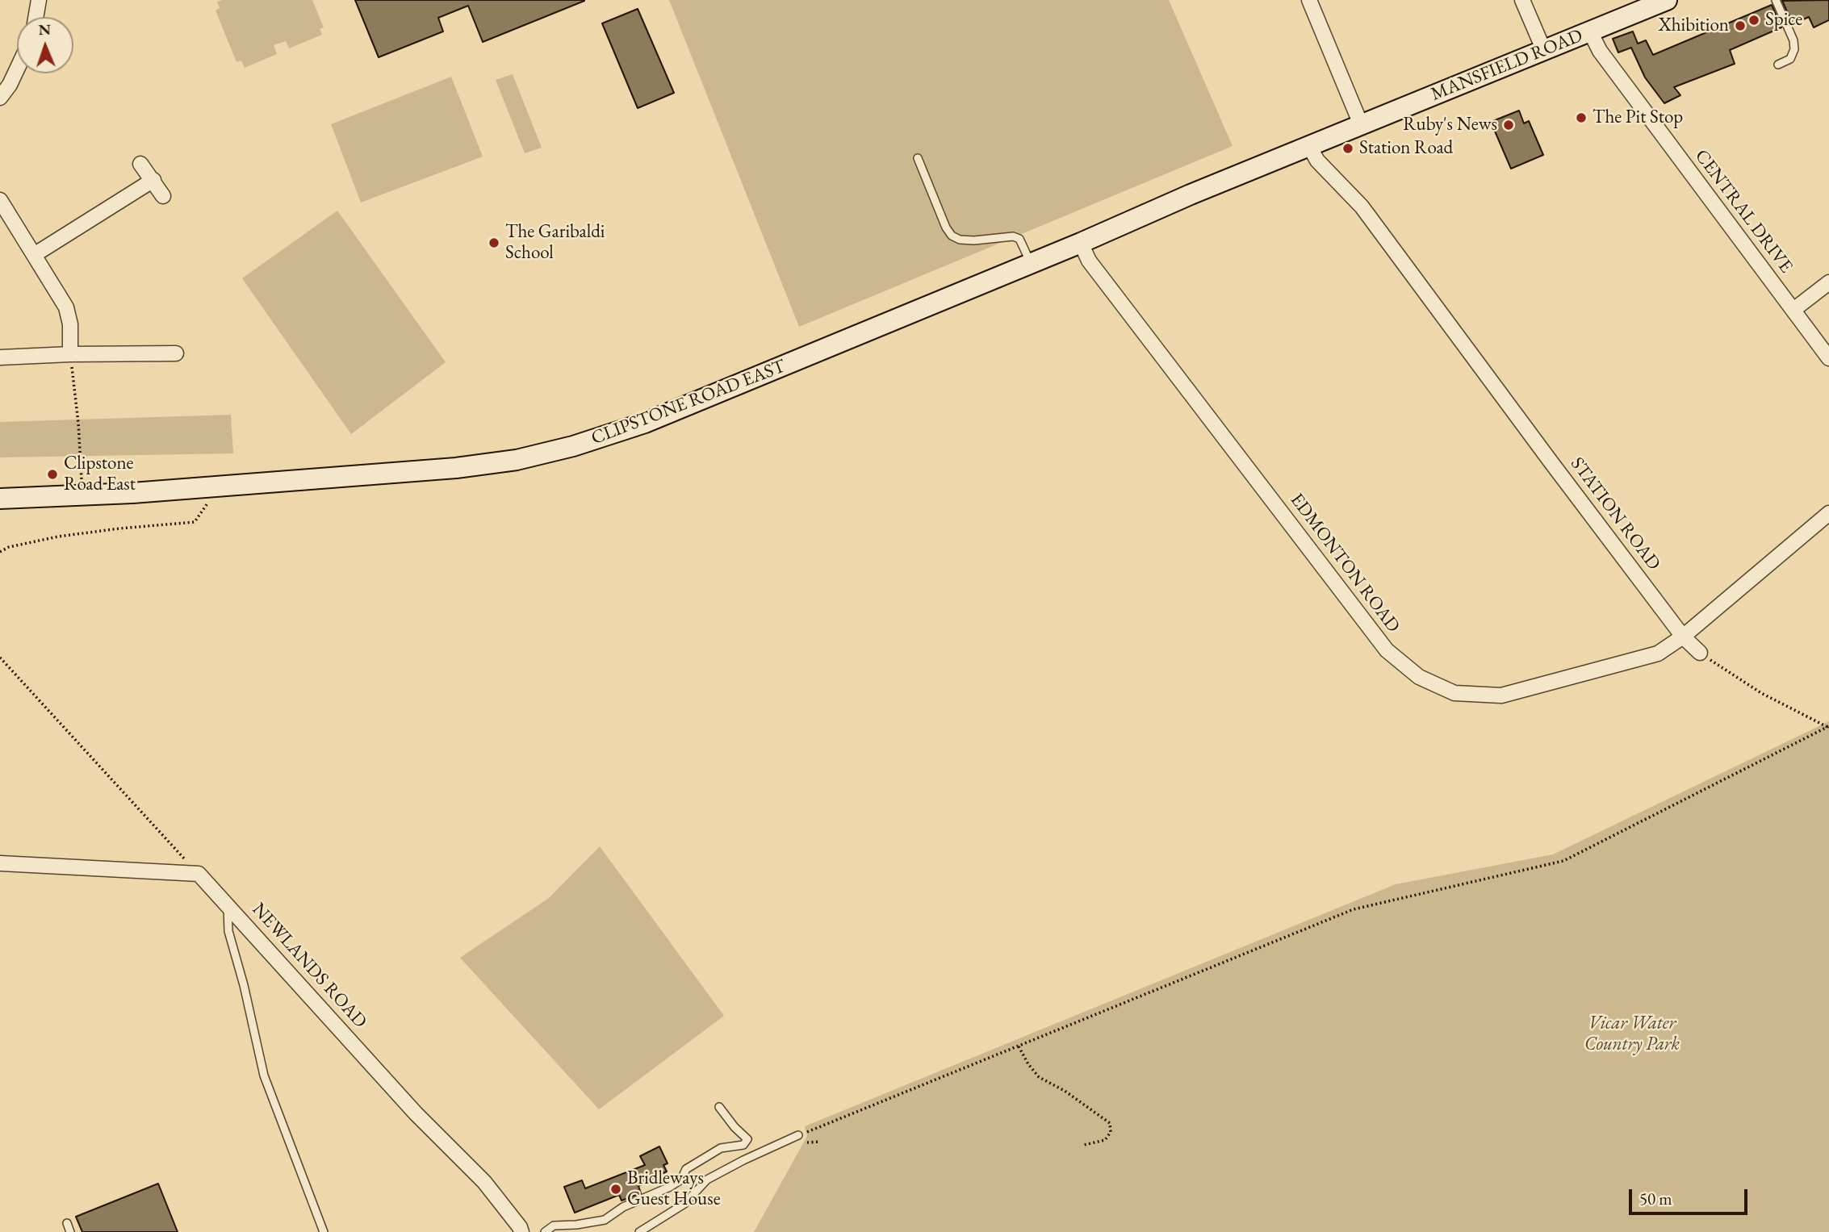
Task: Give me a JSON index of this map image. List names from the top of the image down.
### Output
{
  "streets": {
    "main road": ["MANSFIELD ROAD", "CLIPSTONE ROAD EAST"],
    "street": [
      "CENTRAL DRIVE",
      "STATION ROAD",
      "EDMONTON ROAD",
      "NEWLANDS ROAD"
    ]
  },
  "crossings": [
    ["MANSFIELD ROAD", "CENTRAL DRIVE"],
    ["MANSFIELD ROAD", "CLIPSTONE ROAD EAST"],
    ["MANSFIELD ROAD", "STATION ROAD"],
    ["CLIPSTONE ROAD EAST", "EDMONTON ROAD"],
    ["STATION ROAD", "EDMONTON ROAD"]
  ],
  "parks": ["Vicar Water Country Park"],
  "places": [
    "Spice",
    "Xhibition",
    "The Pit Stop",
    "Ruby's News",
    "Station Road",
    "The Garibaldi School",
    "Clipstone Road East",
    "Bridleways Guest House"
  ],
  "scale_bar": "50 m",
  "north": "top"
}
